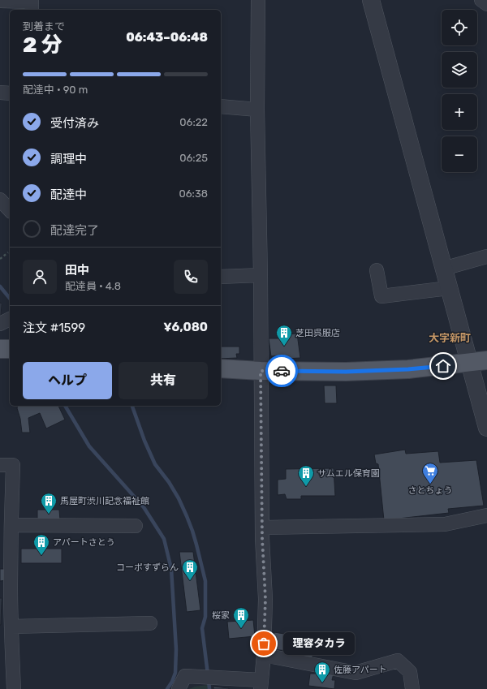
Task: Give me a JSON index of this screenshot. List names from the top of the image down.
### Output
{
  "districts": ["大字新町"],
  "places": {
    "building": [
      "芝田呉服店",
      "サムエル保育園",
      "馬屋町渋川記念福祉館",
      "アパートさとう",
      "コーポすずらん",
      "桜家",
      "佐藤アパート"
    ],
    "supermarket": ["さとちょう"],
    "other": ["理容タカラ"]
  },
  "page": {
    "map_buttons": ["+", "−"],
    "heading": ["2 分", "到着まで", "06:43–06:48"],
    "panel": [
      "田中",
      "配達員 · 4.8",
      "注文 #1599",
      "¥6,080"
    ],
    "bar": "配達中 · 90 m",
    "list": [
      ["受付済み", "06:22"],
      ["調理中", "06:25"],
      ["配達中", "06:38"],
      "配達完了"
    ],
    "buttons": ["ヘルプ", "共有"],
    "bubble": "理容タカラ"
  }
}
